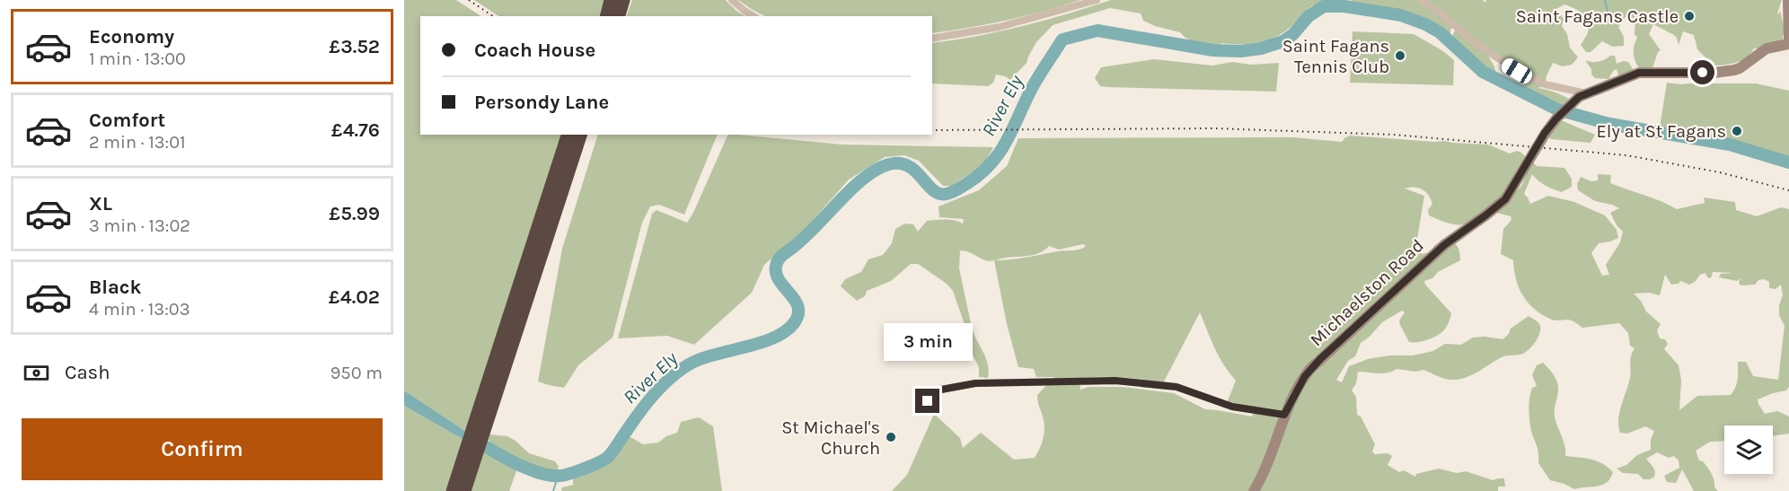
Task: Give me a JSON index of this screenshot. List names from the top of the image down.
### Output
{
  "streets": {
    "street": ["Michaelston Road"]
  },
  "water": ["River Ely"],
  "places": [
    "Saint Fagans Castle",
    "Saint Fagans Tennis Club",
    "Ely at St Fagans",
    "St Michael's Church"
  ],
  "page": {
    "list": [
      {
        "name": "Economy",
        "note": "1 min · 13:00",
        "value": "£3.52"
      },
      {
        "name": "Comfort",
        "note": "2 min · 13:01",
        "value": "£4.76"
      },
      {
        "name": "XL",
        "note": "3 min · 13:02",
        "value": "£5.99"
      },
      {
        "name": "Black",
        "note": "4 min · 13:03",
        "value": "£4.02"
      }
    ],
    "banner": ["Coach House", "Persondy Lane"],
    "bubble": "3 min",
    "pay": ["Cash", "950 m"],
    "buttons": "Confirm"
  }
}
